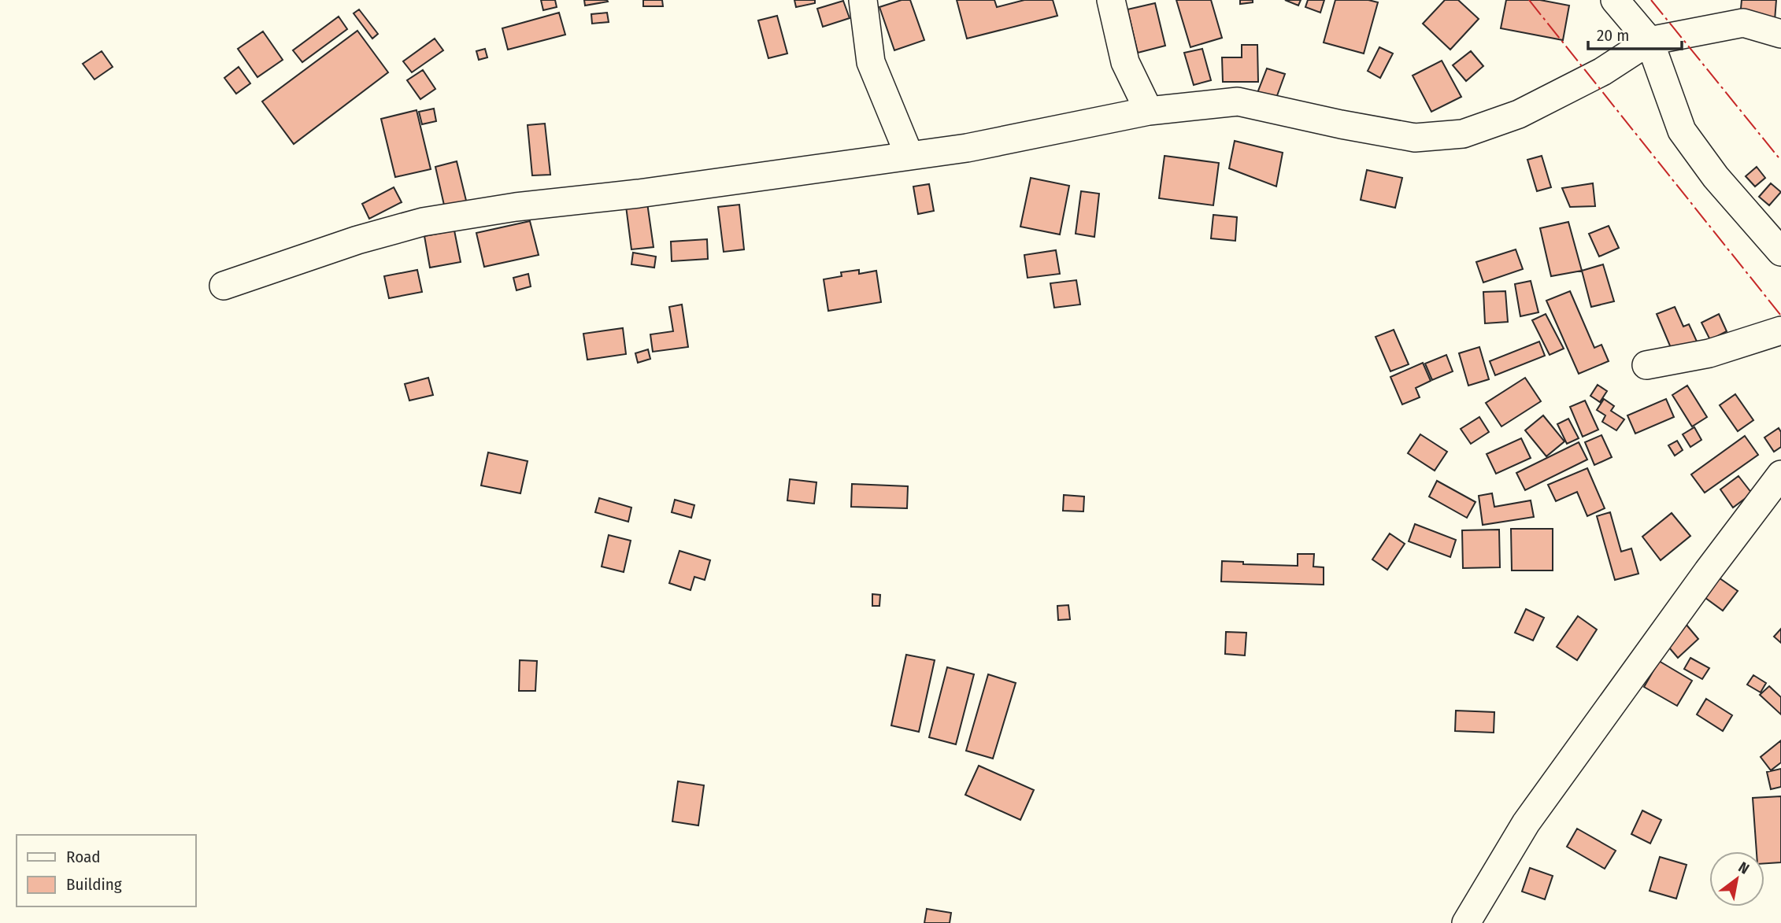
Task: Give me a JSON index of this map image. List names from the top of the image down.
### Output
{
  "legend": ["Road", "Building"],
  "scale_bar": "20 m",
  "north": "top right"
}
